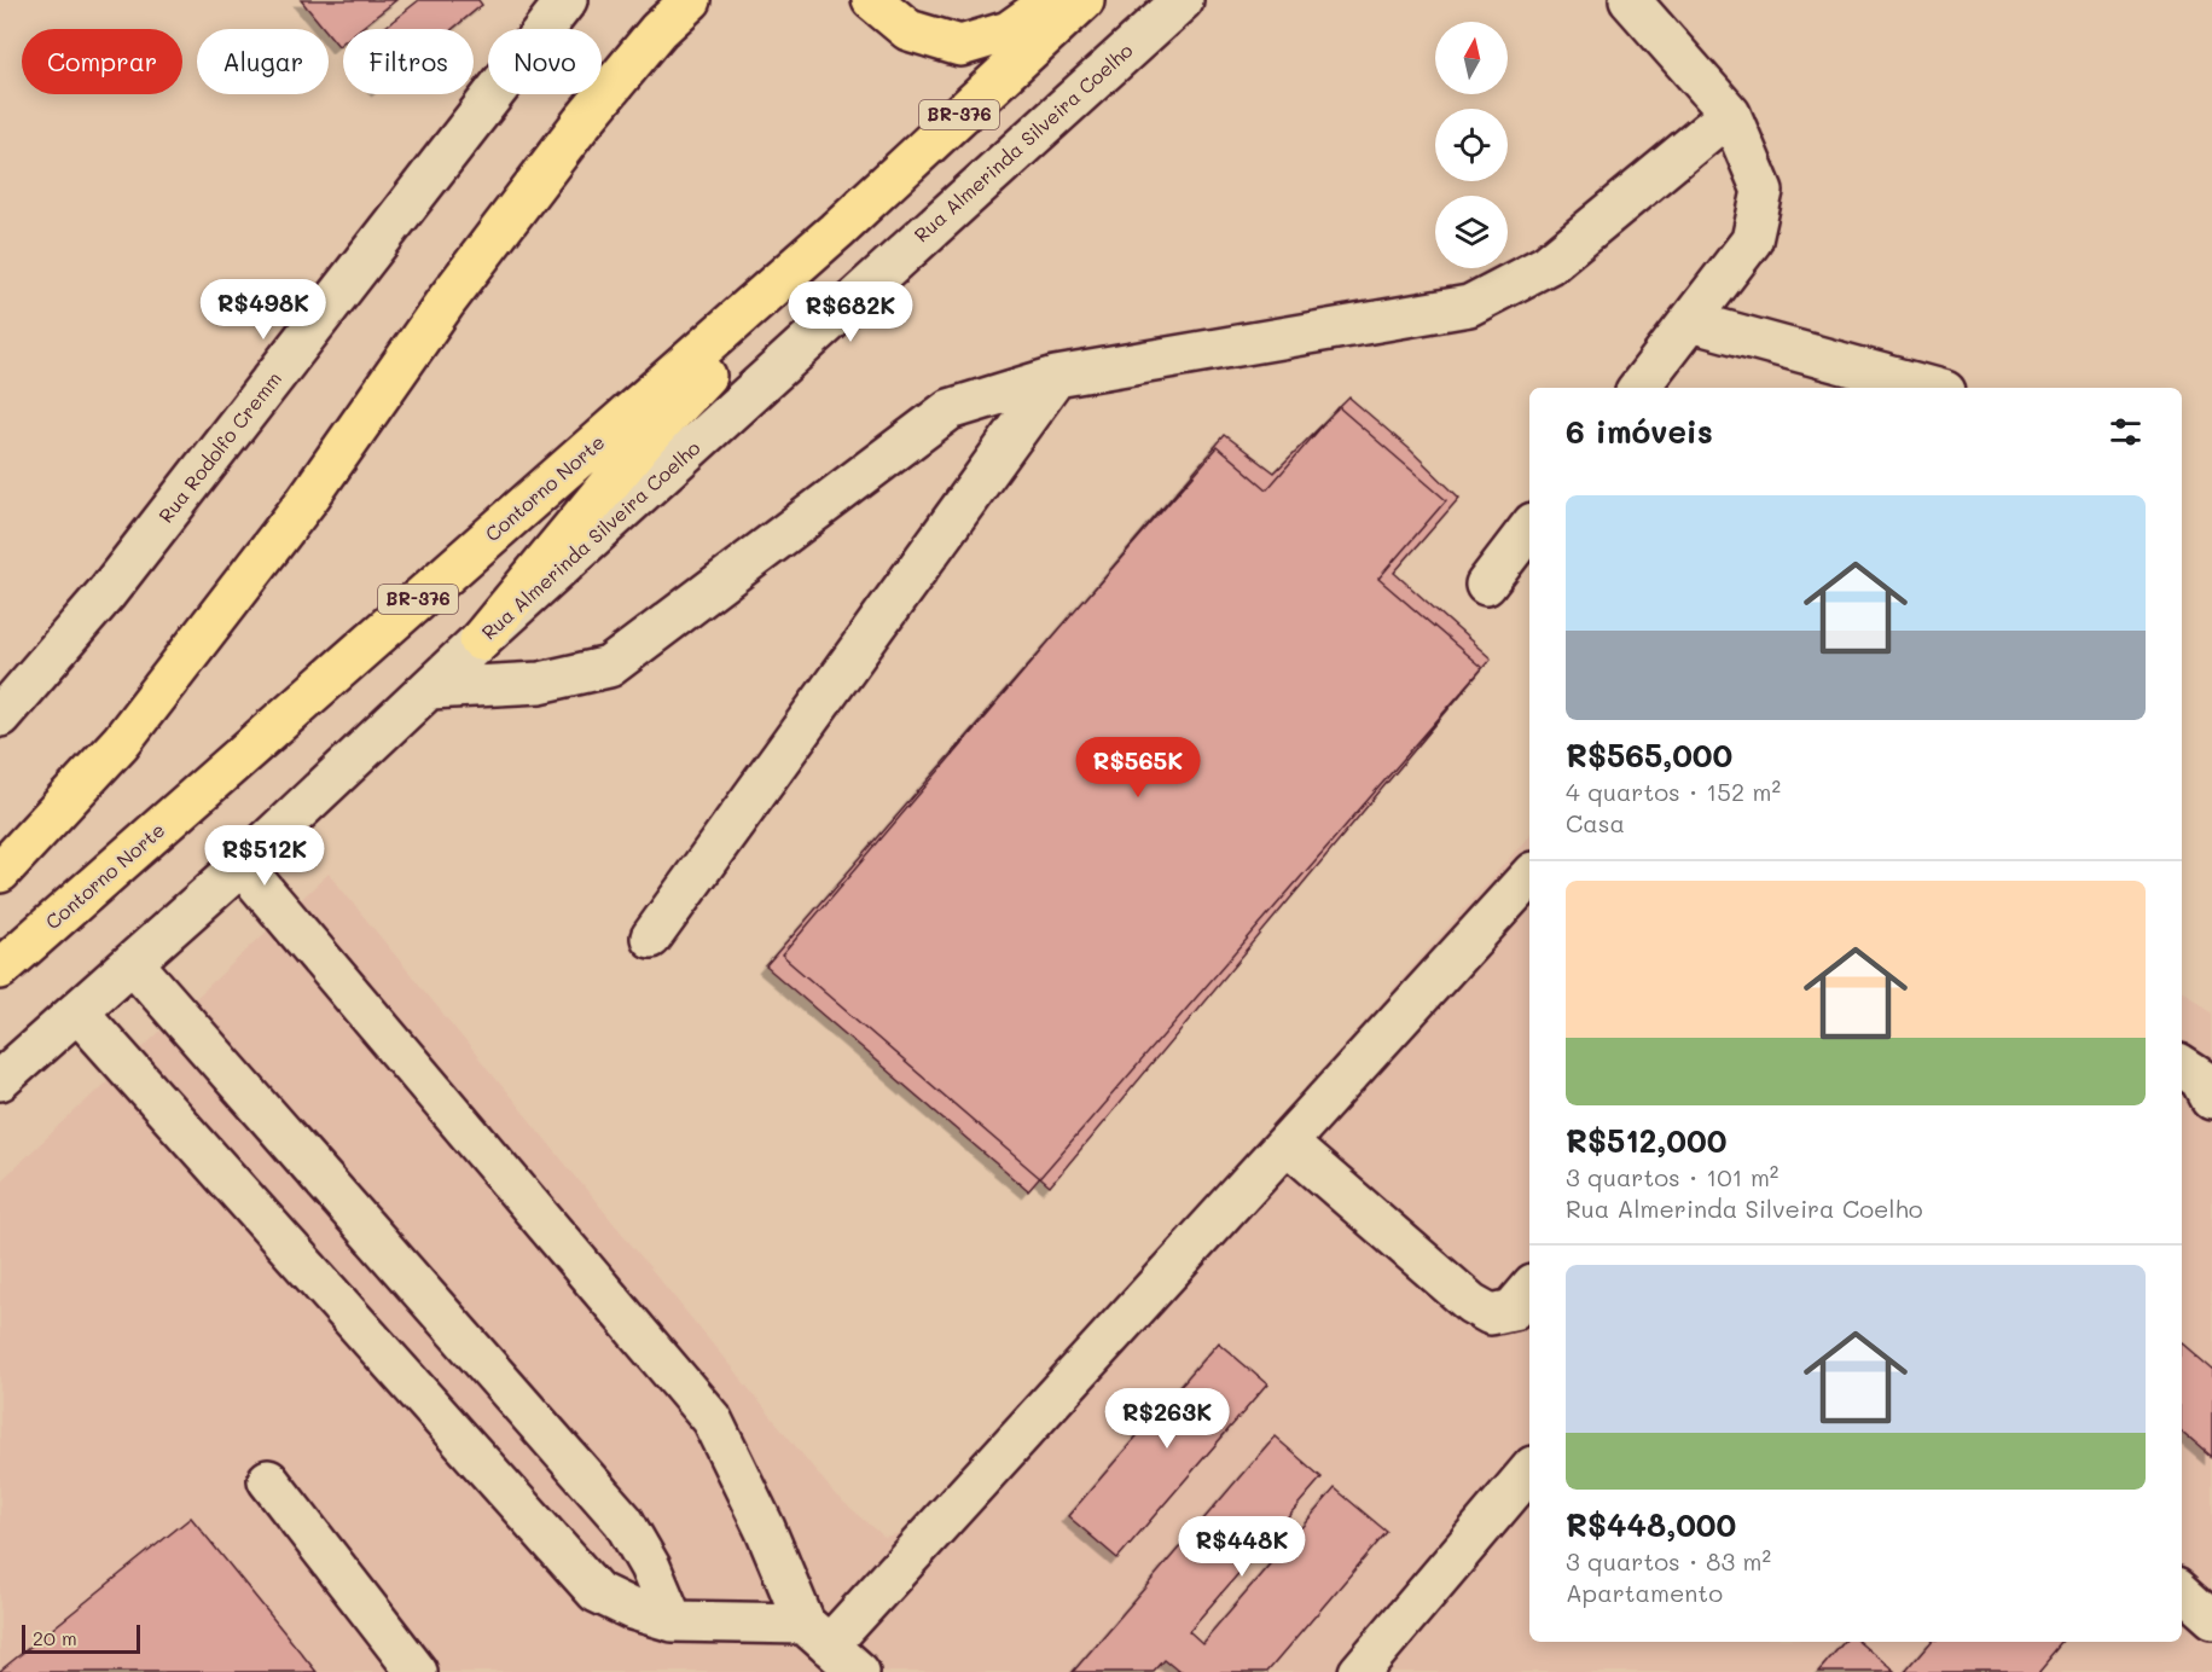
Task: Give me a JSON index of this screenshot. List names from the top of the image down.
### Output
{
  "streets": {
    "highway": ["BR-376", "Contorno Norte"],
    "street": ["Rua Almerinda Silveira Coelho", "Rua Rodolfo Cremm"]
  },
  "scale_bar": "20 m",
  "north": "top",
  "page": {
    "chip": [
      "Comprar",
      "Alugar",
      "Filtros",
      "Novo"
    ],
    "price": [
      "R$498K",
      "R$682K",
      "R$565K",
      "R$512K",
      "R$263K",
      "R$448K"
    ],
    "heading": "6 imóveis",
    "list": [
      {
        "name": "R$565,000",
        "note": "4 quartos · 152 m² · Casa"
      },
      {
        "name": "R$512,000",
        "note": "3 quartos · 101 m² · Rua Almerinda Silveira Coelho"
      },
      {
        "name": "R$448,000",
        "note": "3 quartos · 83 m² · Apartamento"
      }
    ],
    "scale": "20 m"
  }
}
